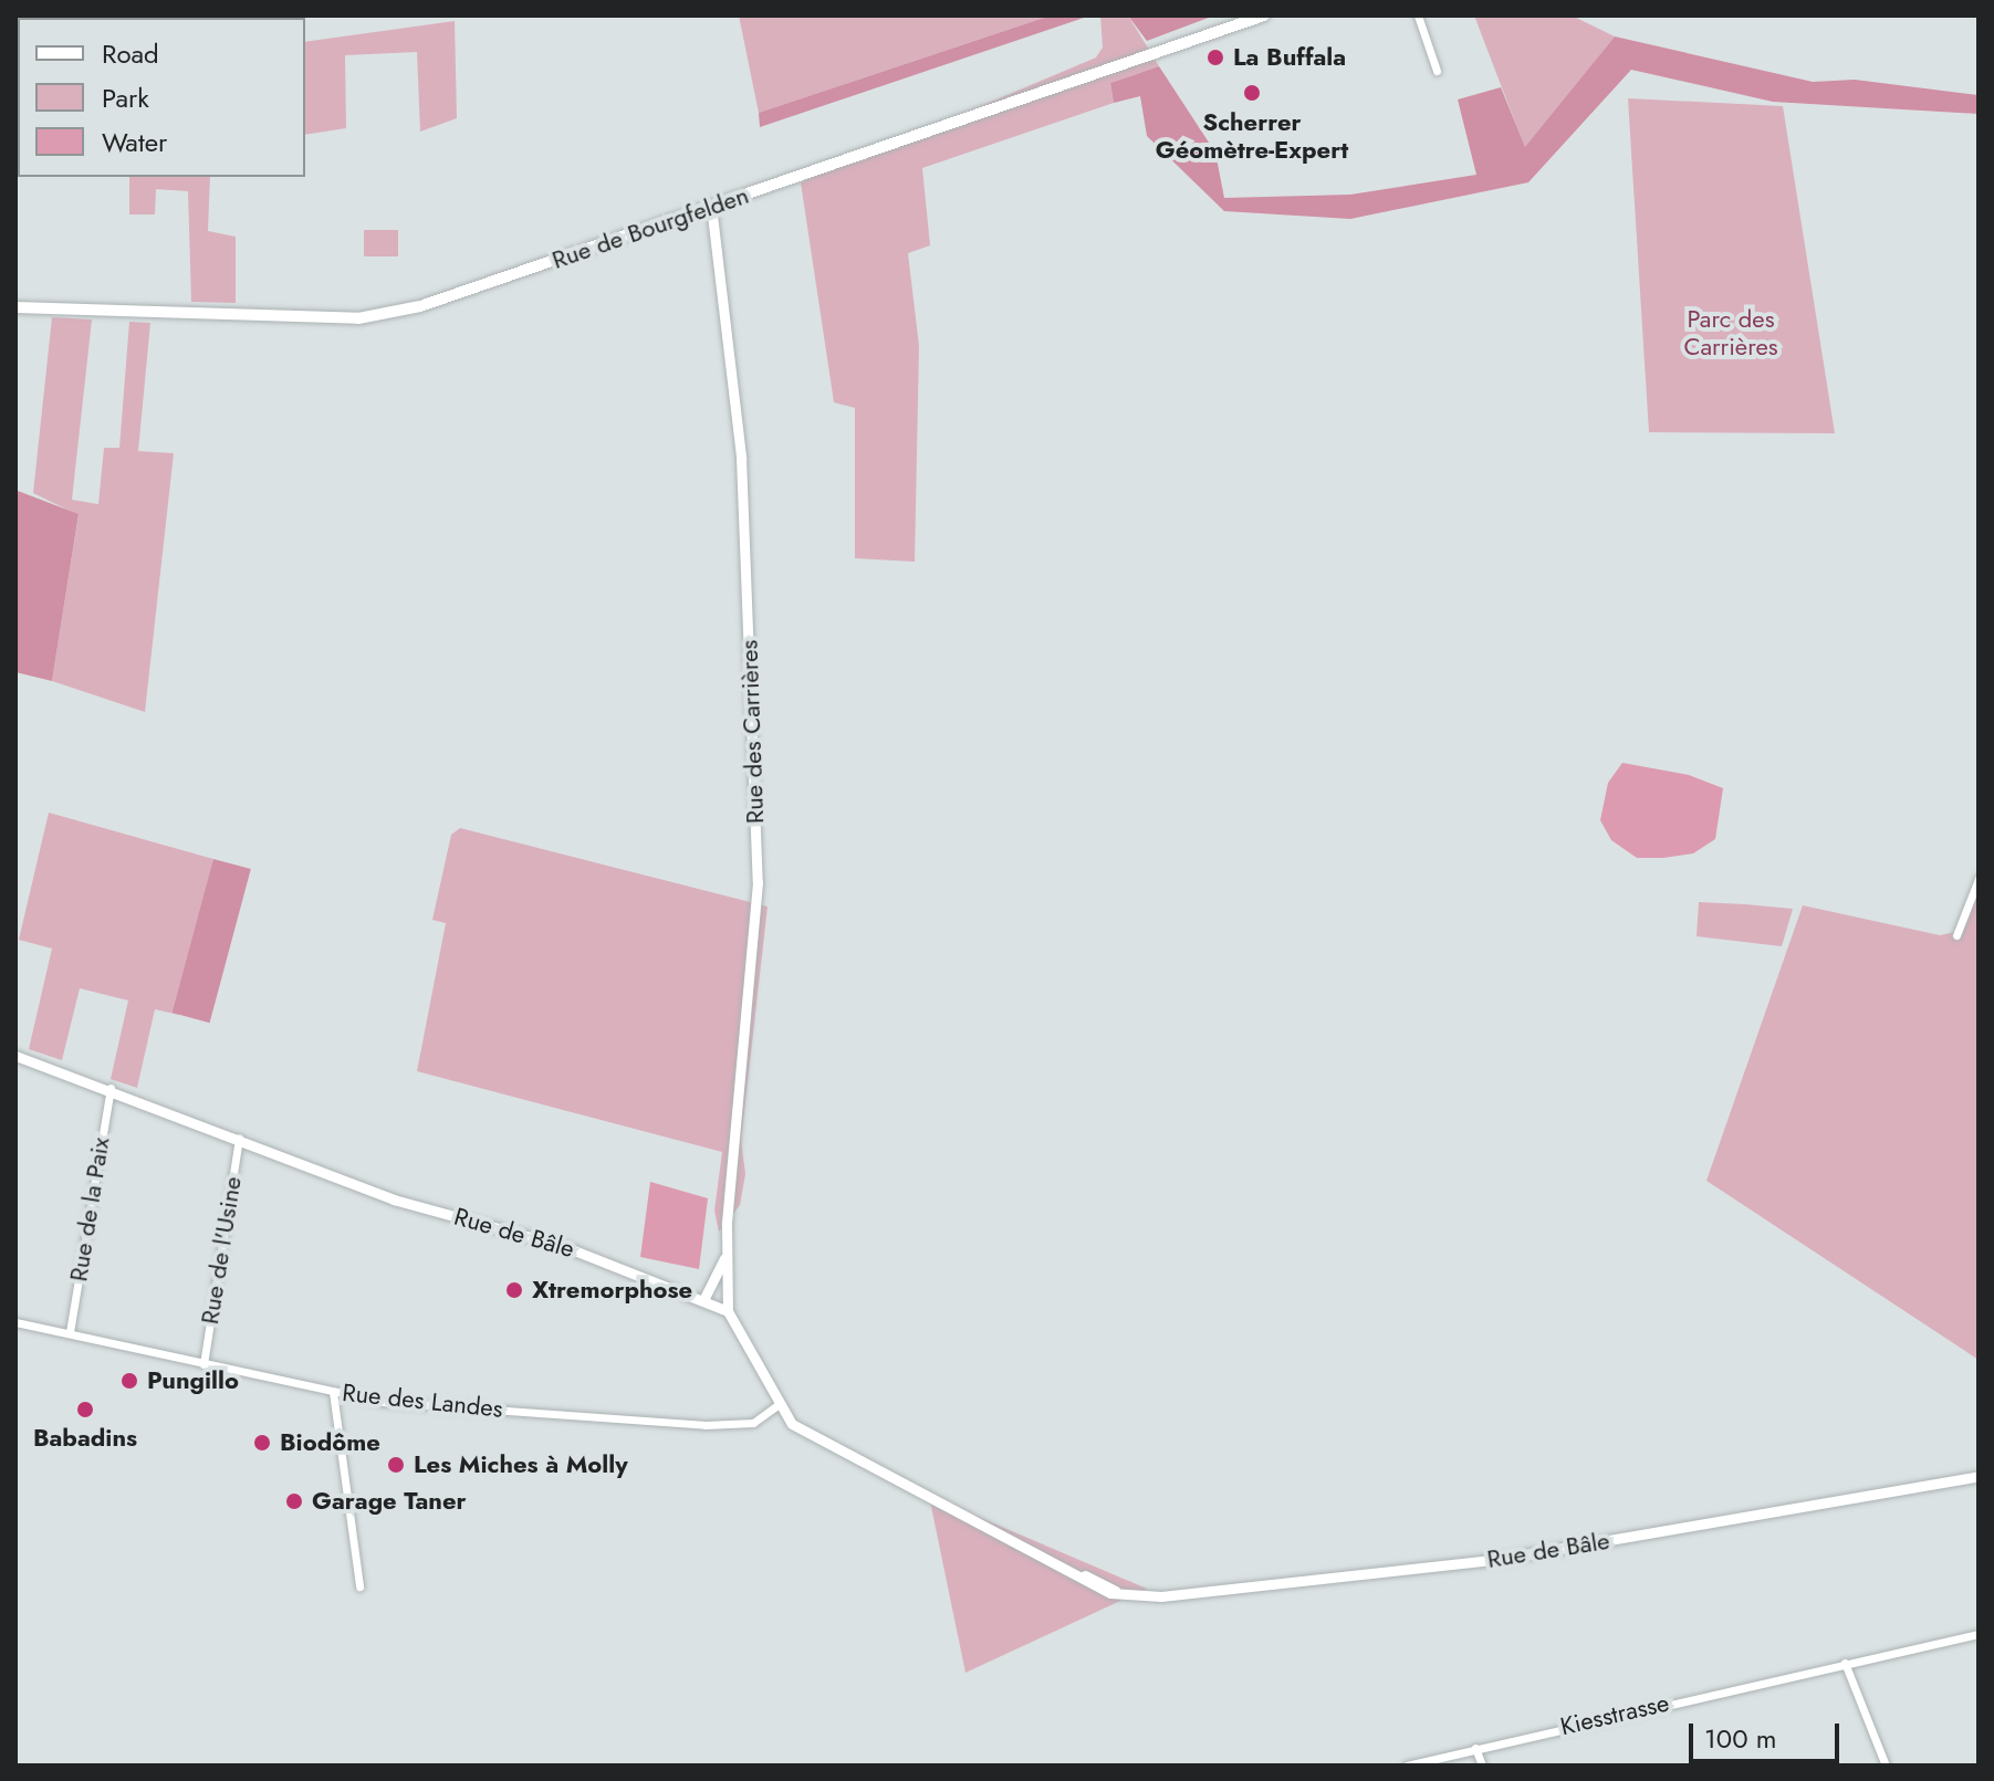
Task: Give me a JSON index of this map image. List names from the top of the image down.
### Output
{
  "streets": {
    "main road": ["Rue de Bourgfelden"],
    "street": [
      "Rue des Carrières",
      "Rue de la Paix",
      "Rue de Bâle",
      "Rue de l'Usine",
      "Rue des Landes",
      "Kiesstrasse"
    ]
  },
  "crossings": [
    ["Rue de Bourgfelden", "Rue des Carrières"],
    ["Rue des Carrières", "Rue de Bâle"],
    ["Rue de la Paix", "Rue de Bâle"],
    ["Rue de la Paix", "Rue des Landes"],
    ["Rue de Bâle", "Rue de l'Usine"],
    ["Rue de Bâle", "Rue des Landes"],
    ["Rue de l'Usine", "Rue des Landes"]
  ],
  "parks": ["Parc des Carrières"],
  "places": [
    "La Buffala",
    "Scherrer Géomètre-Expert",
    "Xtremorphose",
    "Pungillo",
    "Babadins",
    "Biodôme",
    "Les Miches à Molly",
    "Garage Taner"
  ],
  "legend": ["Road", "Park", "Water"],
  "scale_bar": "100 m"
}
